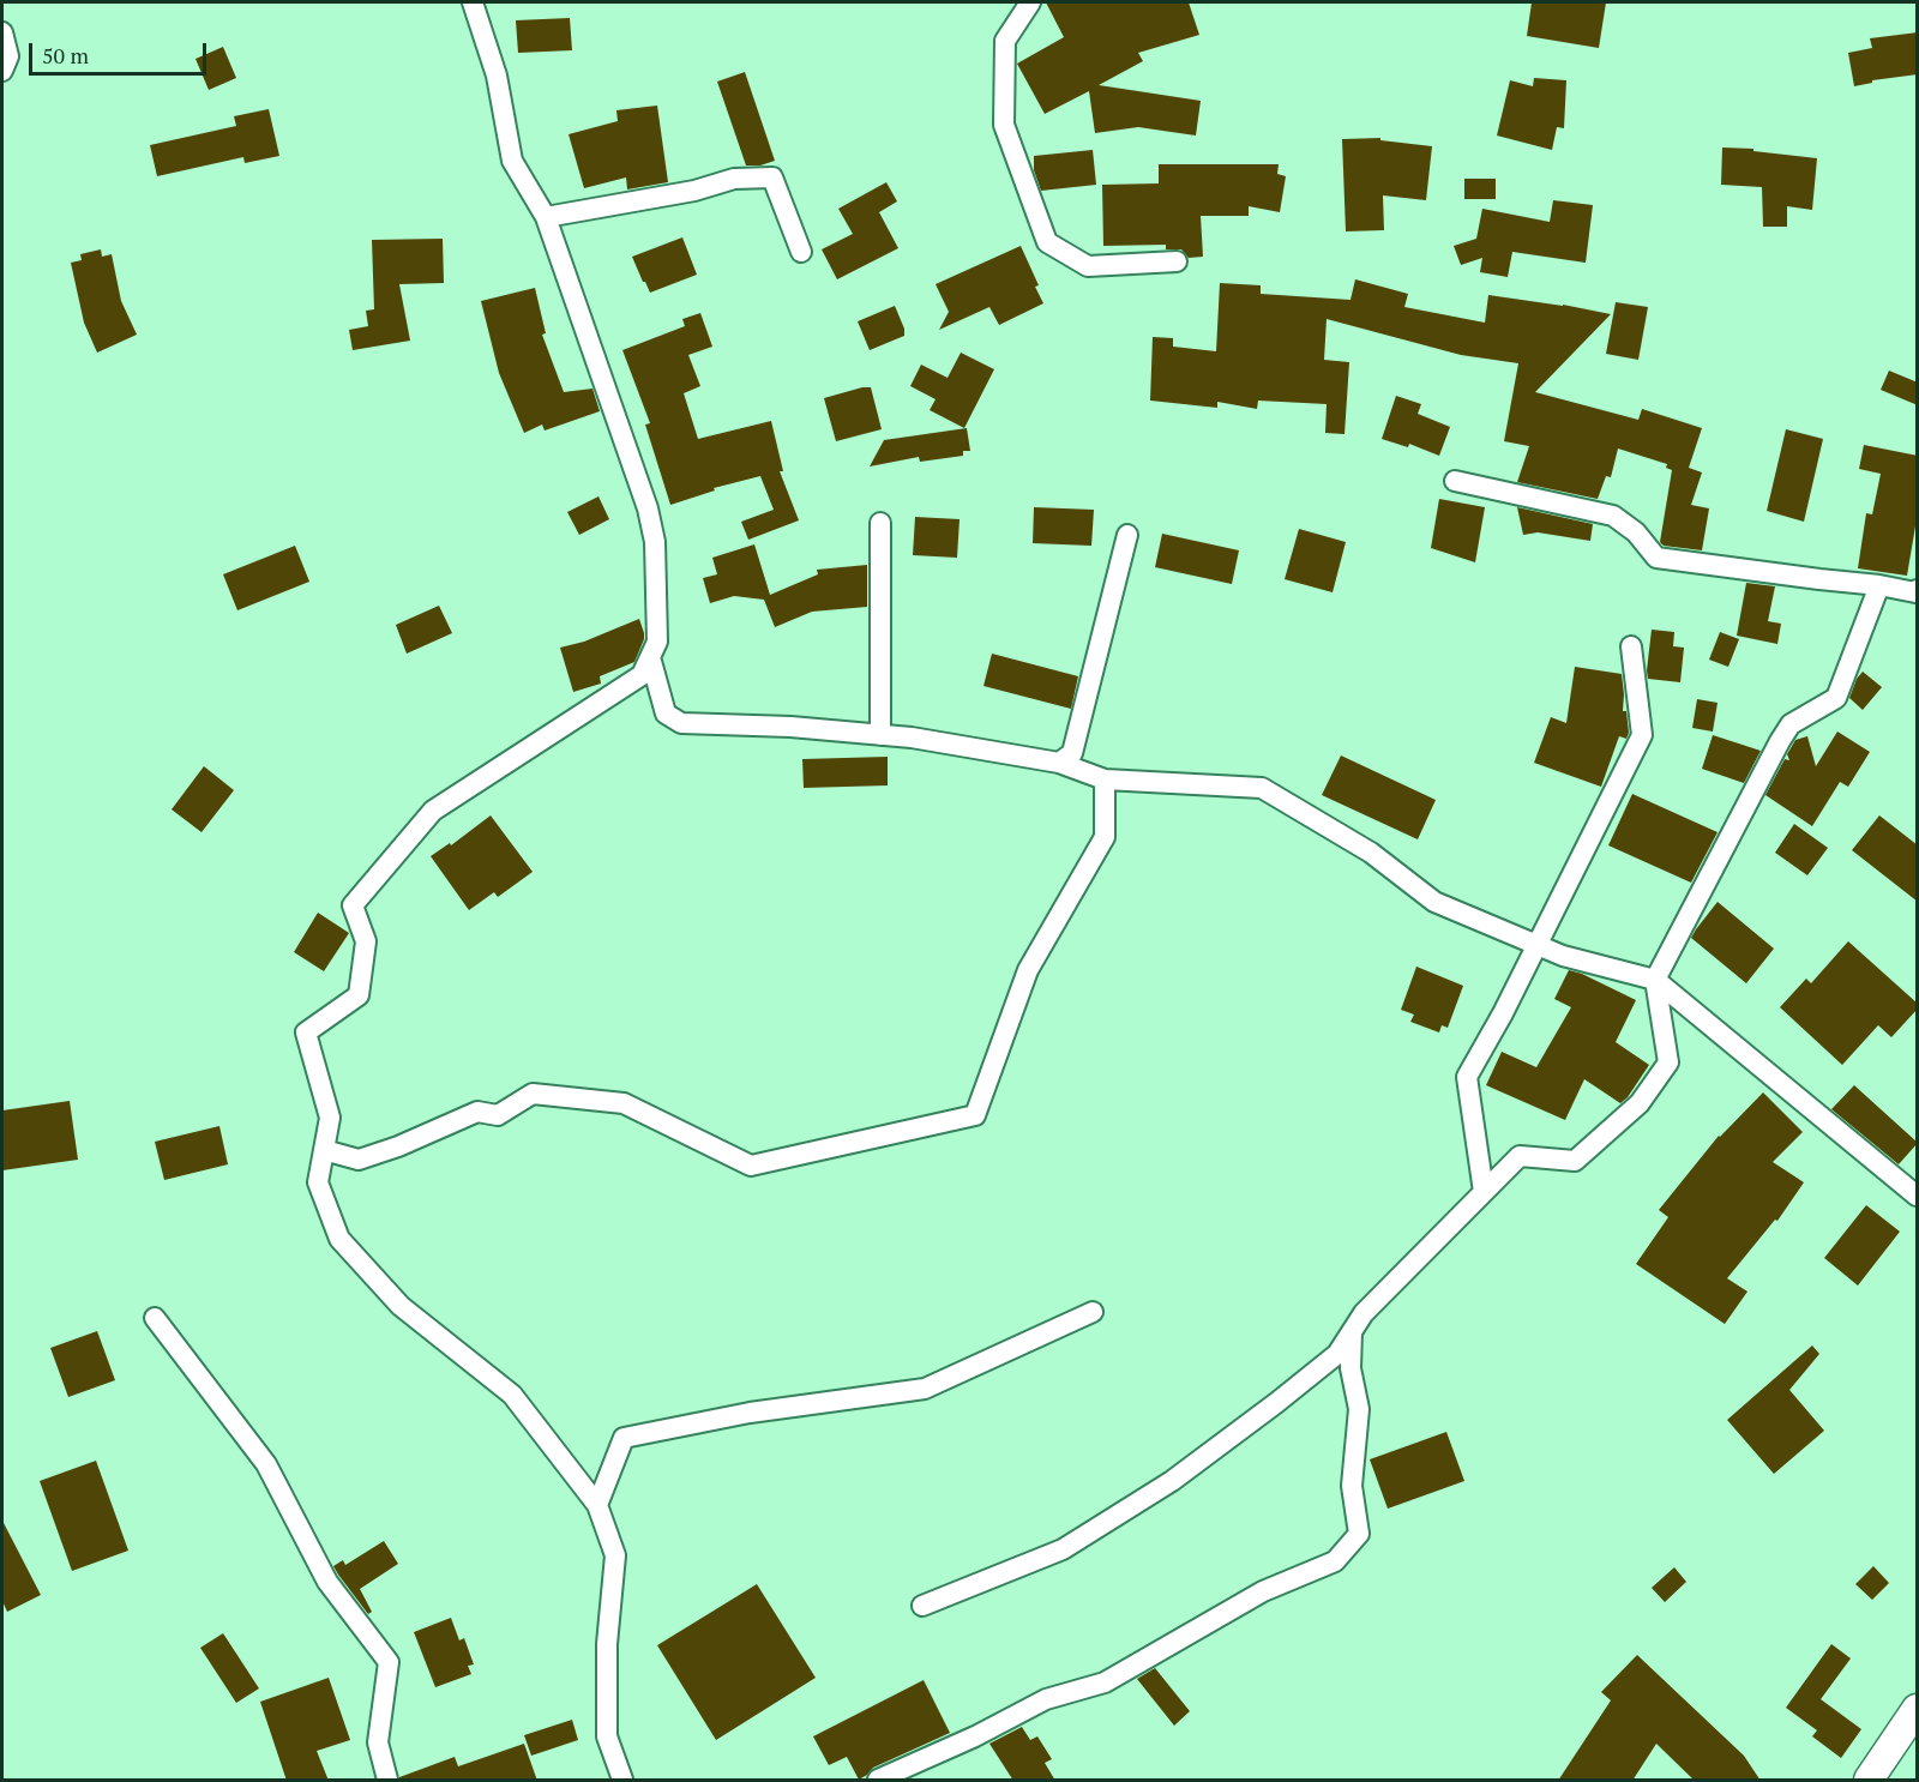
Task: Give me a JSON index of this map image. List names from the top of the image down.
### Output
{
  "scale_bar": "50 m"
}
